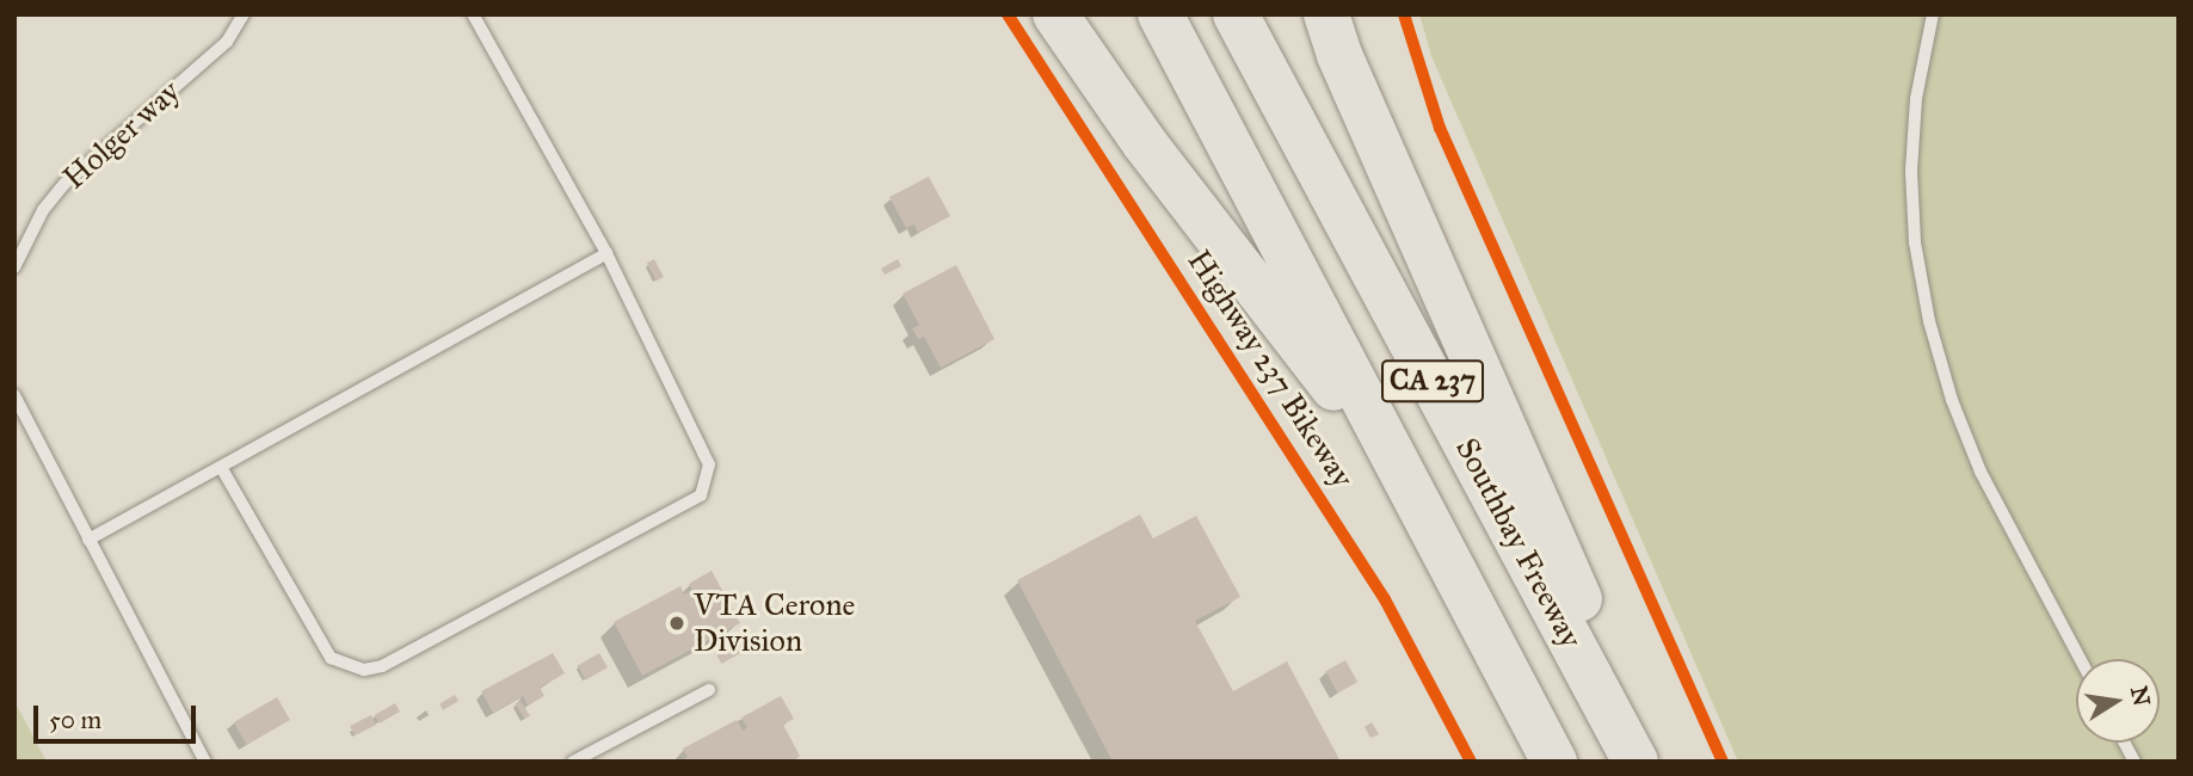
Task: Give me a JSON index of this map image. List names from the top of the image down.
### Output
{
  "streets": {
    "highway": ["CA 237", "Southbay Freeway"],
    "lane": ["Holger way"],
    "cycle path": ["Highway 237 Bikeway"]
  },
  "places": ["VTA Cerone Division"],
  "scale_bar": "50 m",
  "north": "right"
}
